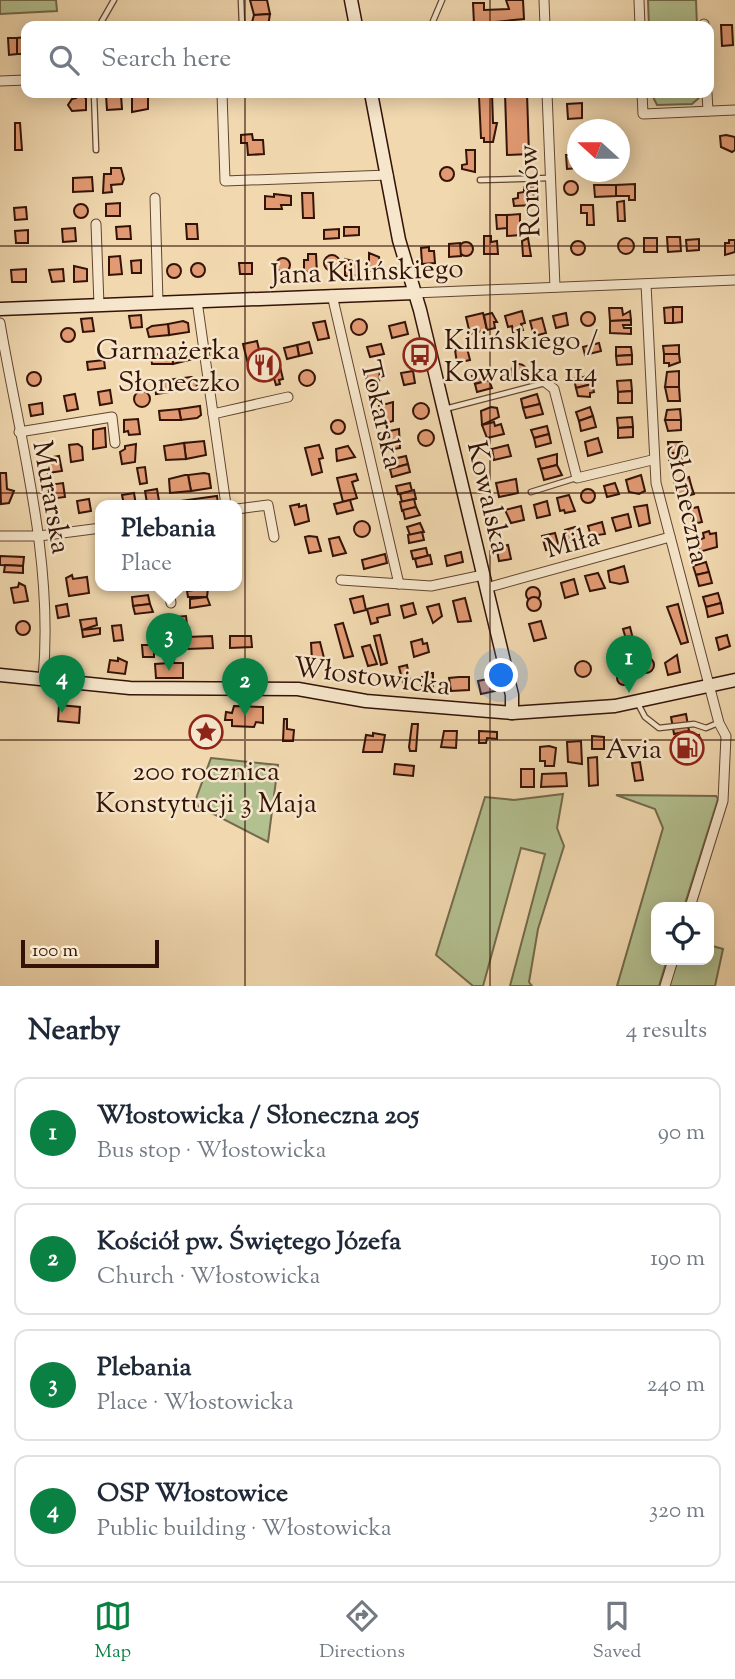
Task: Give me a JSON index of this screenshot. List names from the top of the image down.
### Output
{
  "streets": {
    "street": [
      "Romów",
      "Jana Kilińskiego",
      "Tokarska",
      "Murarska",
      "Kowalska",
      "Słoneczna",
      "Miła",
      "Włostowicka"
    ]
  },
  "crossings": [
    ["Romów", "Jana Kilińskiego"],
    ["Jana Kilińskiego", "Tokarska"],
    ["Jana Kilińskiego", "Kowalska"],
    ["Jana Kilińskiego", "Słoneczna"],
    ["Tokarska", "Miła"],
    ["Murarska", "Włostowicka"],
    ["Kowalska", "Miła"],
    ["Kowalska", "Włostowicka"],
    ["Słoneczna", "Miła"],
    ["Słoneczna", "Włostowicka"]
  ],
  "places": {
    "bus stop": ["Kilińskiego / Kowalska 114"],
    "restaurant": ["Garmażerka Słoneczko"],
    "place": ["200 rocznica Konstytucji 3 Maja"],
    "fuel station": ["Avia"]
  },
  "scale_bar": "100 m",
  "north": "left",
  "page": {
    "search": "Search here",
    "popup": ["Plebania", "Place"],
    "pins": [
      "3",
      "1",
      "4",
      "2"
    ],
    "scale": "100 m",
    "heading": ["Nearby", "4 results"],
    "list": [
      {
        "mark": "1",
        "name": "Włostowicka / Słoneczna 205",
        "note": "Bus stop · Włostowicka",
        "value": "90 m"
      },
      {
        "mark": "2",
        "name": "Kościół pw. Świętego Józefa",
        "note": "Church · Włostowicka",
        "value": "190 m"
      },
      {
        "mark": "3",
        "name": "Plebania",
        "note": "Place · Włostowicka",
        "value": "240 m"
      },
      {
        "mark": "4",
        "name": "OSP Włostowice",
        "note": "Public building · Włostowicka",
        "value": "320 m"
      }
    ],
    "nav": ["Map", "Directions", "Saved"]
  }
}
